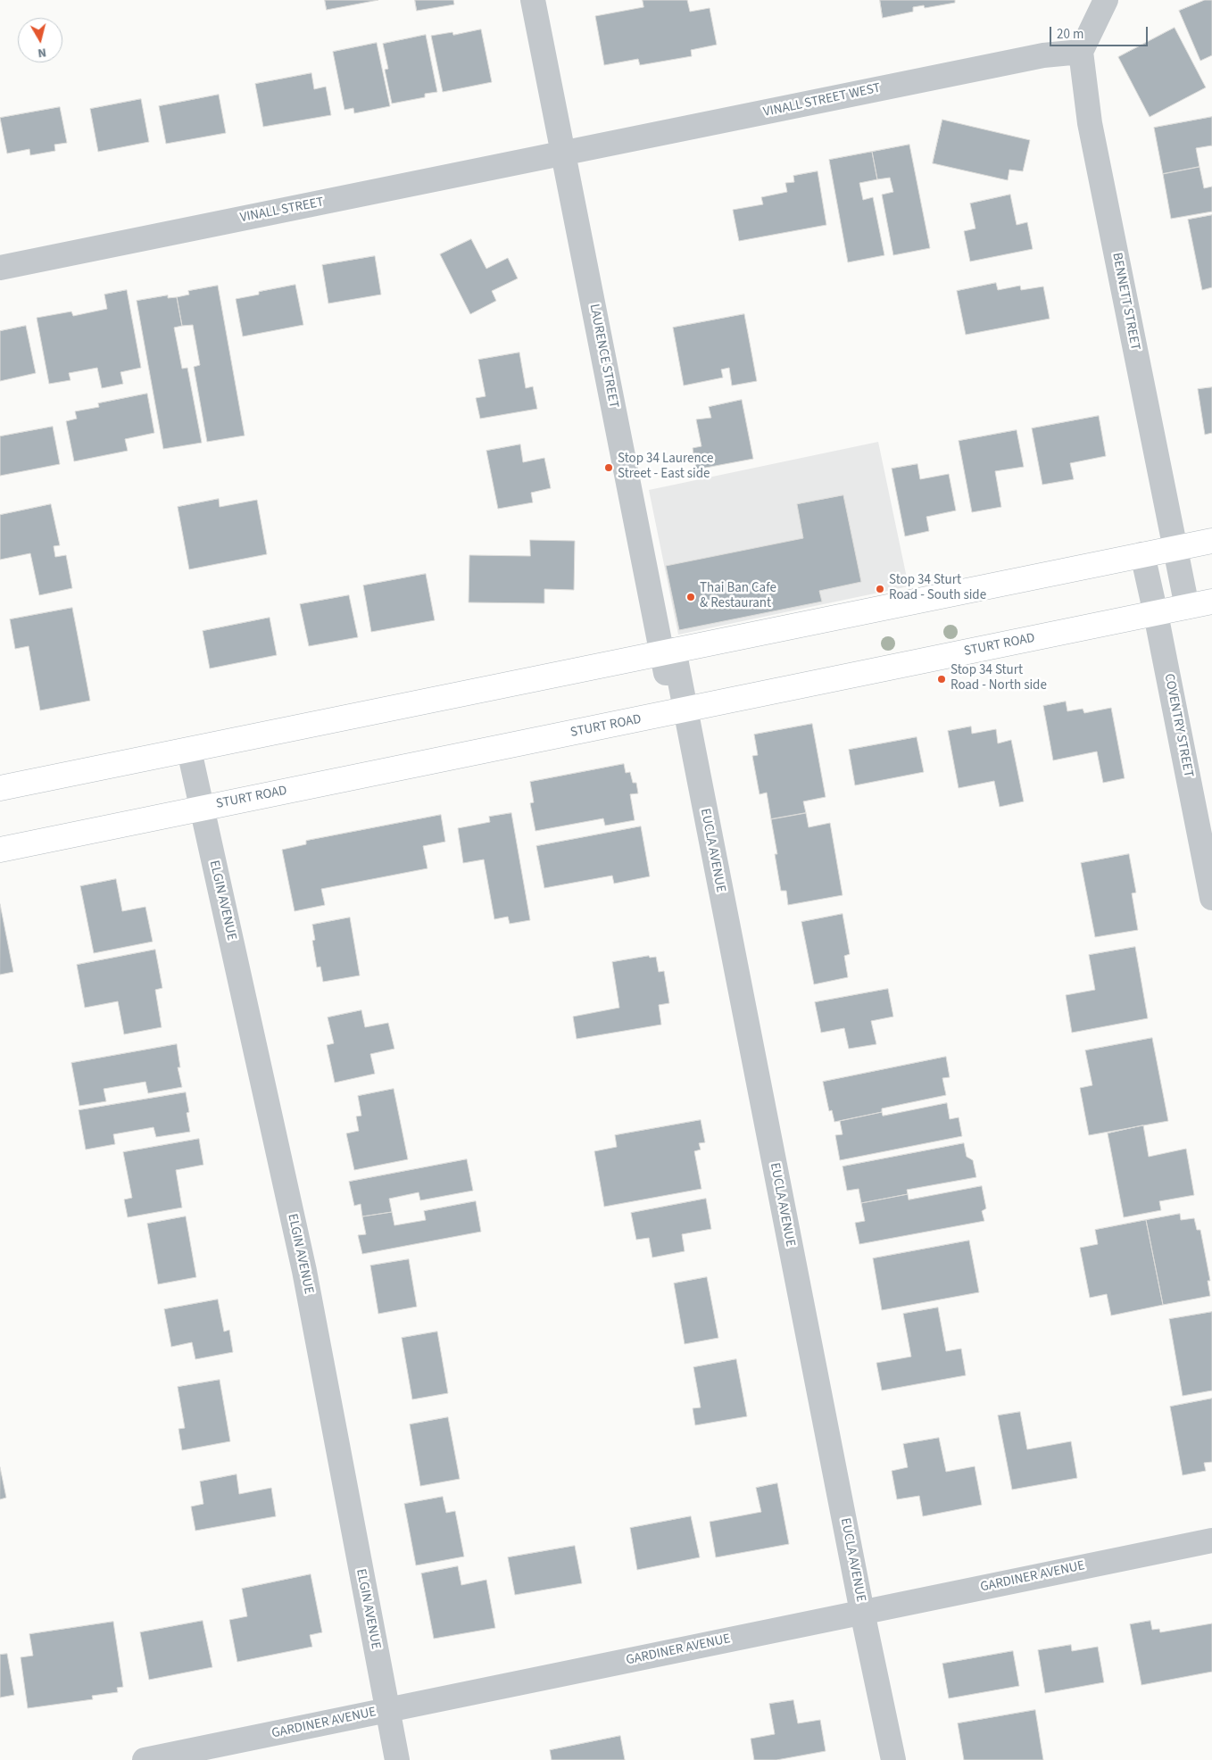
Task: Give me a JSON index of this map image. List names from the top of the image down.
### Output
{
  "streets": {
    "main road": ["STURT ROAD"],
    "street": [
      "VINALL STREET WEST",
      "VINALL STREET",
      "BENNETT STREET",
      "LAURENCE STREET",
      "COVENTRY STREET",
      "EUCLA AVENUE",
      "ELGIN AVENUE",
      "GARDINER AVENUE"
    ]
  },
  "crossings": [
    ["VINALL STREET WEST", "VINALL STREET"],
    ["VINALL STREET WEST", "BENNETT STREET"],
    ["VINALL STREET WEST", "LAURENCE STREET"],
    ["VINALL STREET", "LAURENCE STREET"],
    ["BENNETT STREET", "STURT ROAD"],
    ["LAURENCE STREET", "STURT ROAD"],
    ["LAURENCE STREET", "EUCLA AVENUE"],
    ["STURT ROAD", "COVENTRY STREET"],
    ["STURT ROAD", "EUCLA AVENUE"],
    ["STURT ROAD", "ELGIN AVENUE"],
    ["EUCLA AVENUE", "GARDINER AVENUE"],
    ["ELGIN AVENUE", "GARDINER AVENUE"]
  ],
  "places": [
    "Stop 34 Laurence Street - East side",
    "Stop 34 Sturt Road - South side",
    "Thai Ban Cafe & Restaurant",
    "Stop 34 Sturt Road - North side"
  ],
  "scale_bar": "20 m",
  "north": "bottom"
}
